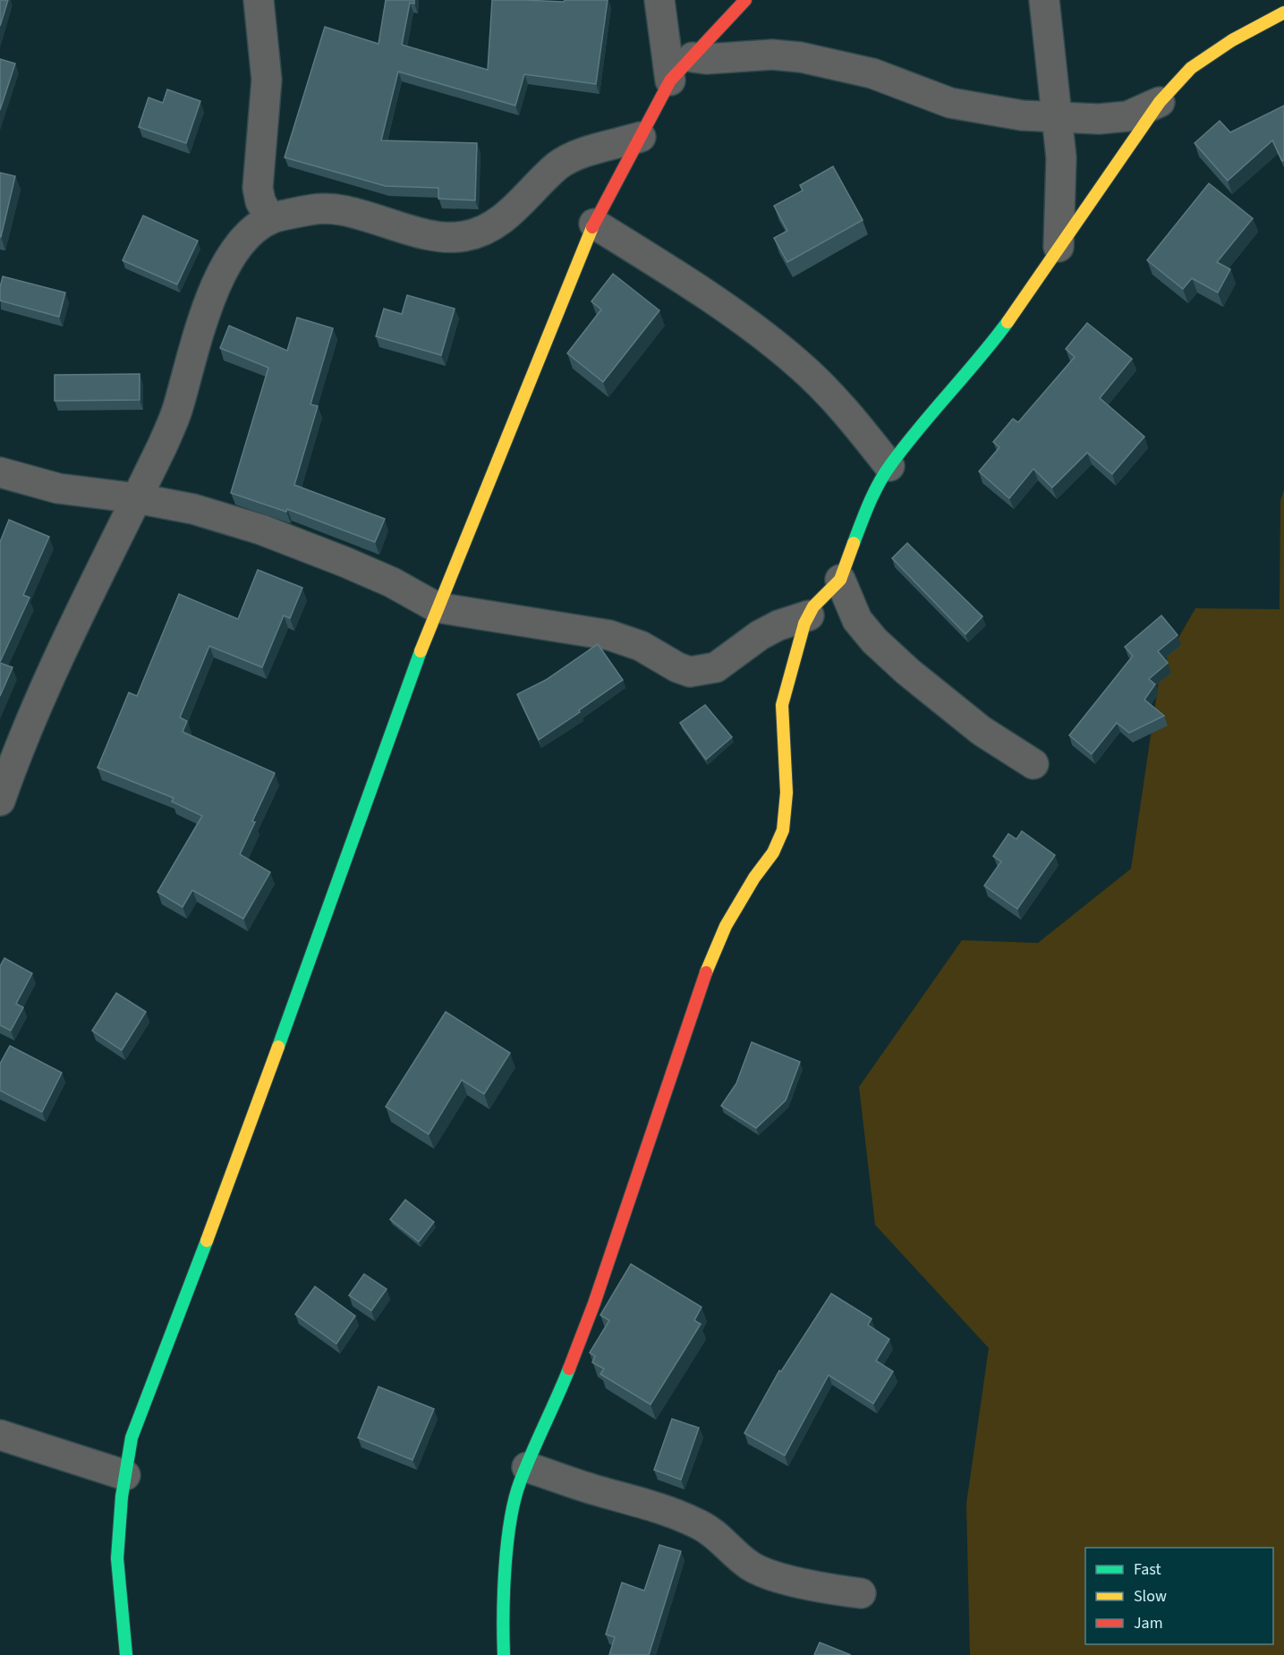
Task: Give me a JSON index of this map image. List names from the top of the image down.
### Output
{
  "legend": ["Fast", "Slow", "Jam"]
}
